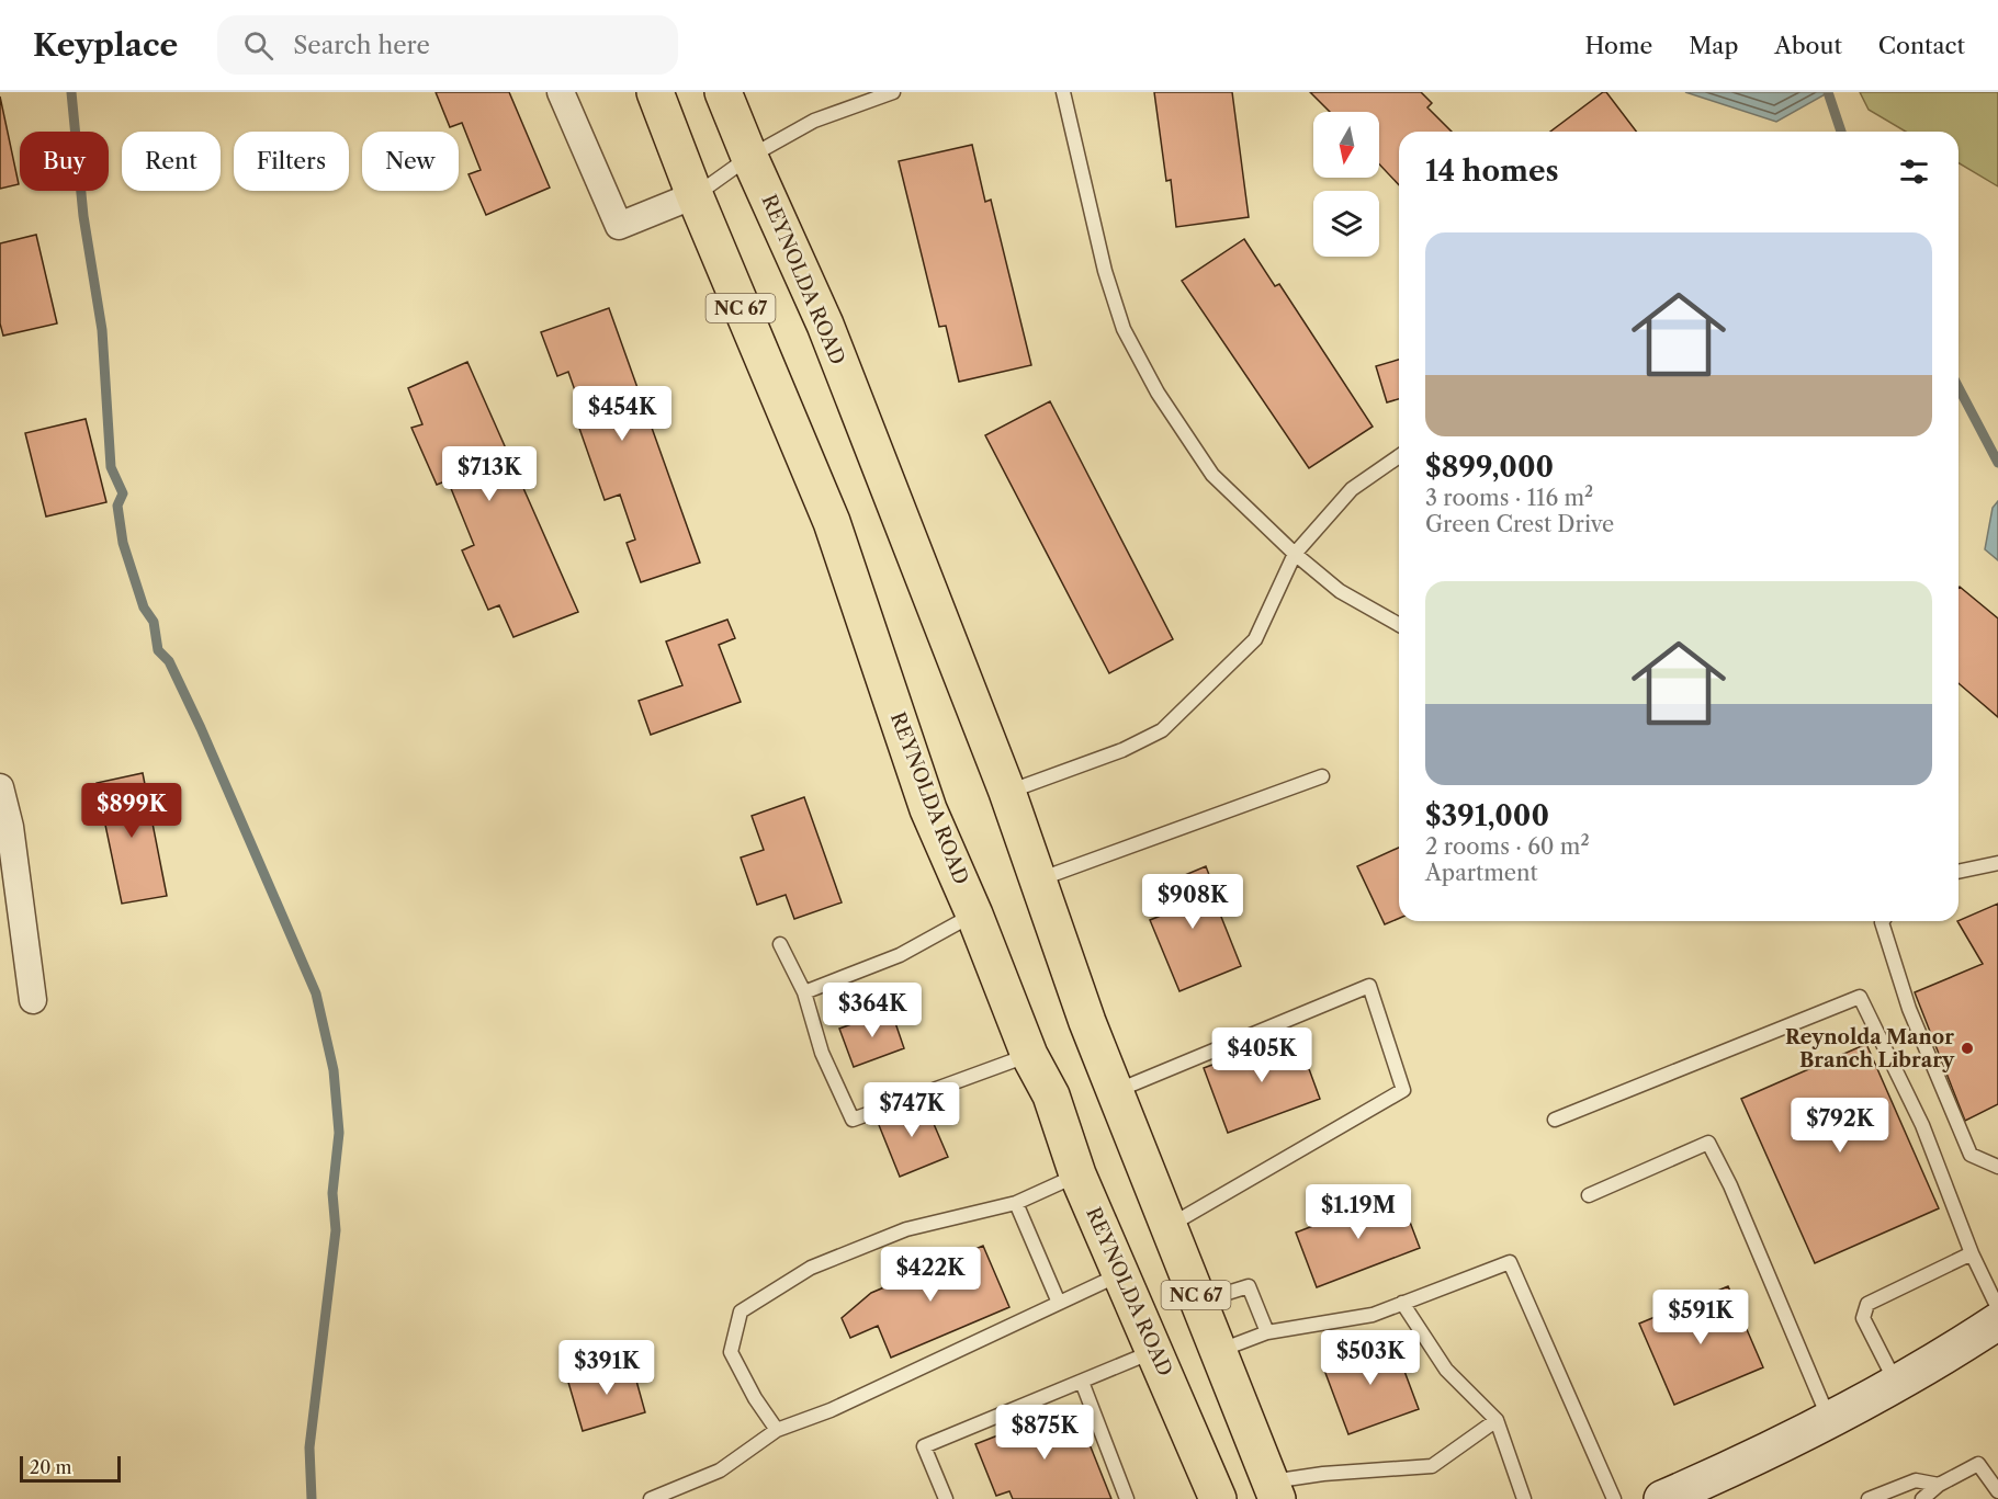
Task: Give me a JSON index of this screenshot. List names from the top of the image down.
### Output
{
  "streets": {
    "main road": ["REYNOLDA ROAD", "NC 67"]
  },
  "places": ["Reynolda Manor Branch Library"],
  "scale_bar": "20 m",
  "north": "bottom",
  "page": {
    "header": "Keyplace",
    "search": "Search here",
    "nav": [
      "Home",
      "Map",
      "About",
      "Contact"
    ],
    "chip": [
      "Buy",
      "Rent",
      "Filters",
      "New"
    ],
    "heading": "14 homes",
    "list": [
      {
        "name": "$899,000",
        "note": "3 rooms · 116 m² · Green Crest Drive"
      },
      {
        "name": "$391,000",
        "note": "2 rooms · 60 m² · Apartment"
      }
    ],
    "price": [
      "$454K",
      "$713K",
      "$899K",
      "$908K",
      "$364K",
      "$405K",
      "$747K",
      "$792K",
      "$1.19M",
      "$422K",
      "$591K",
      "$503K",
      "$391K",
      "$875K"
    ],
    "scale": "20 m"
  }
}
